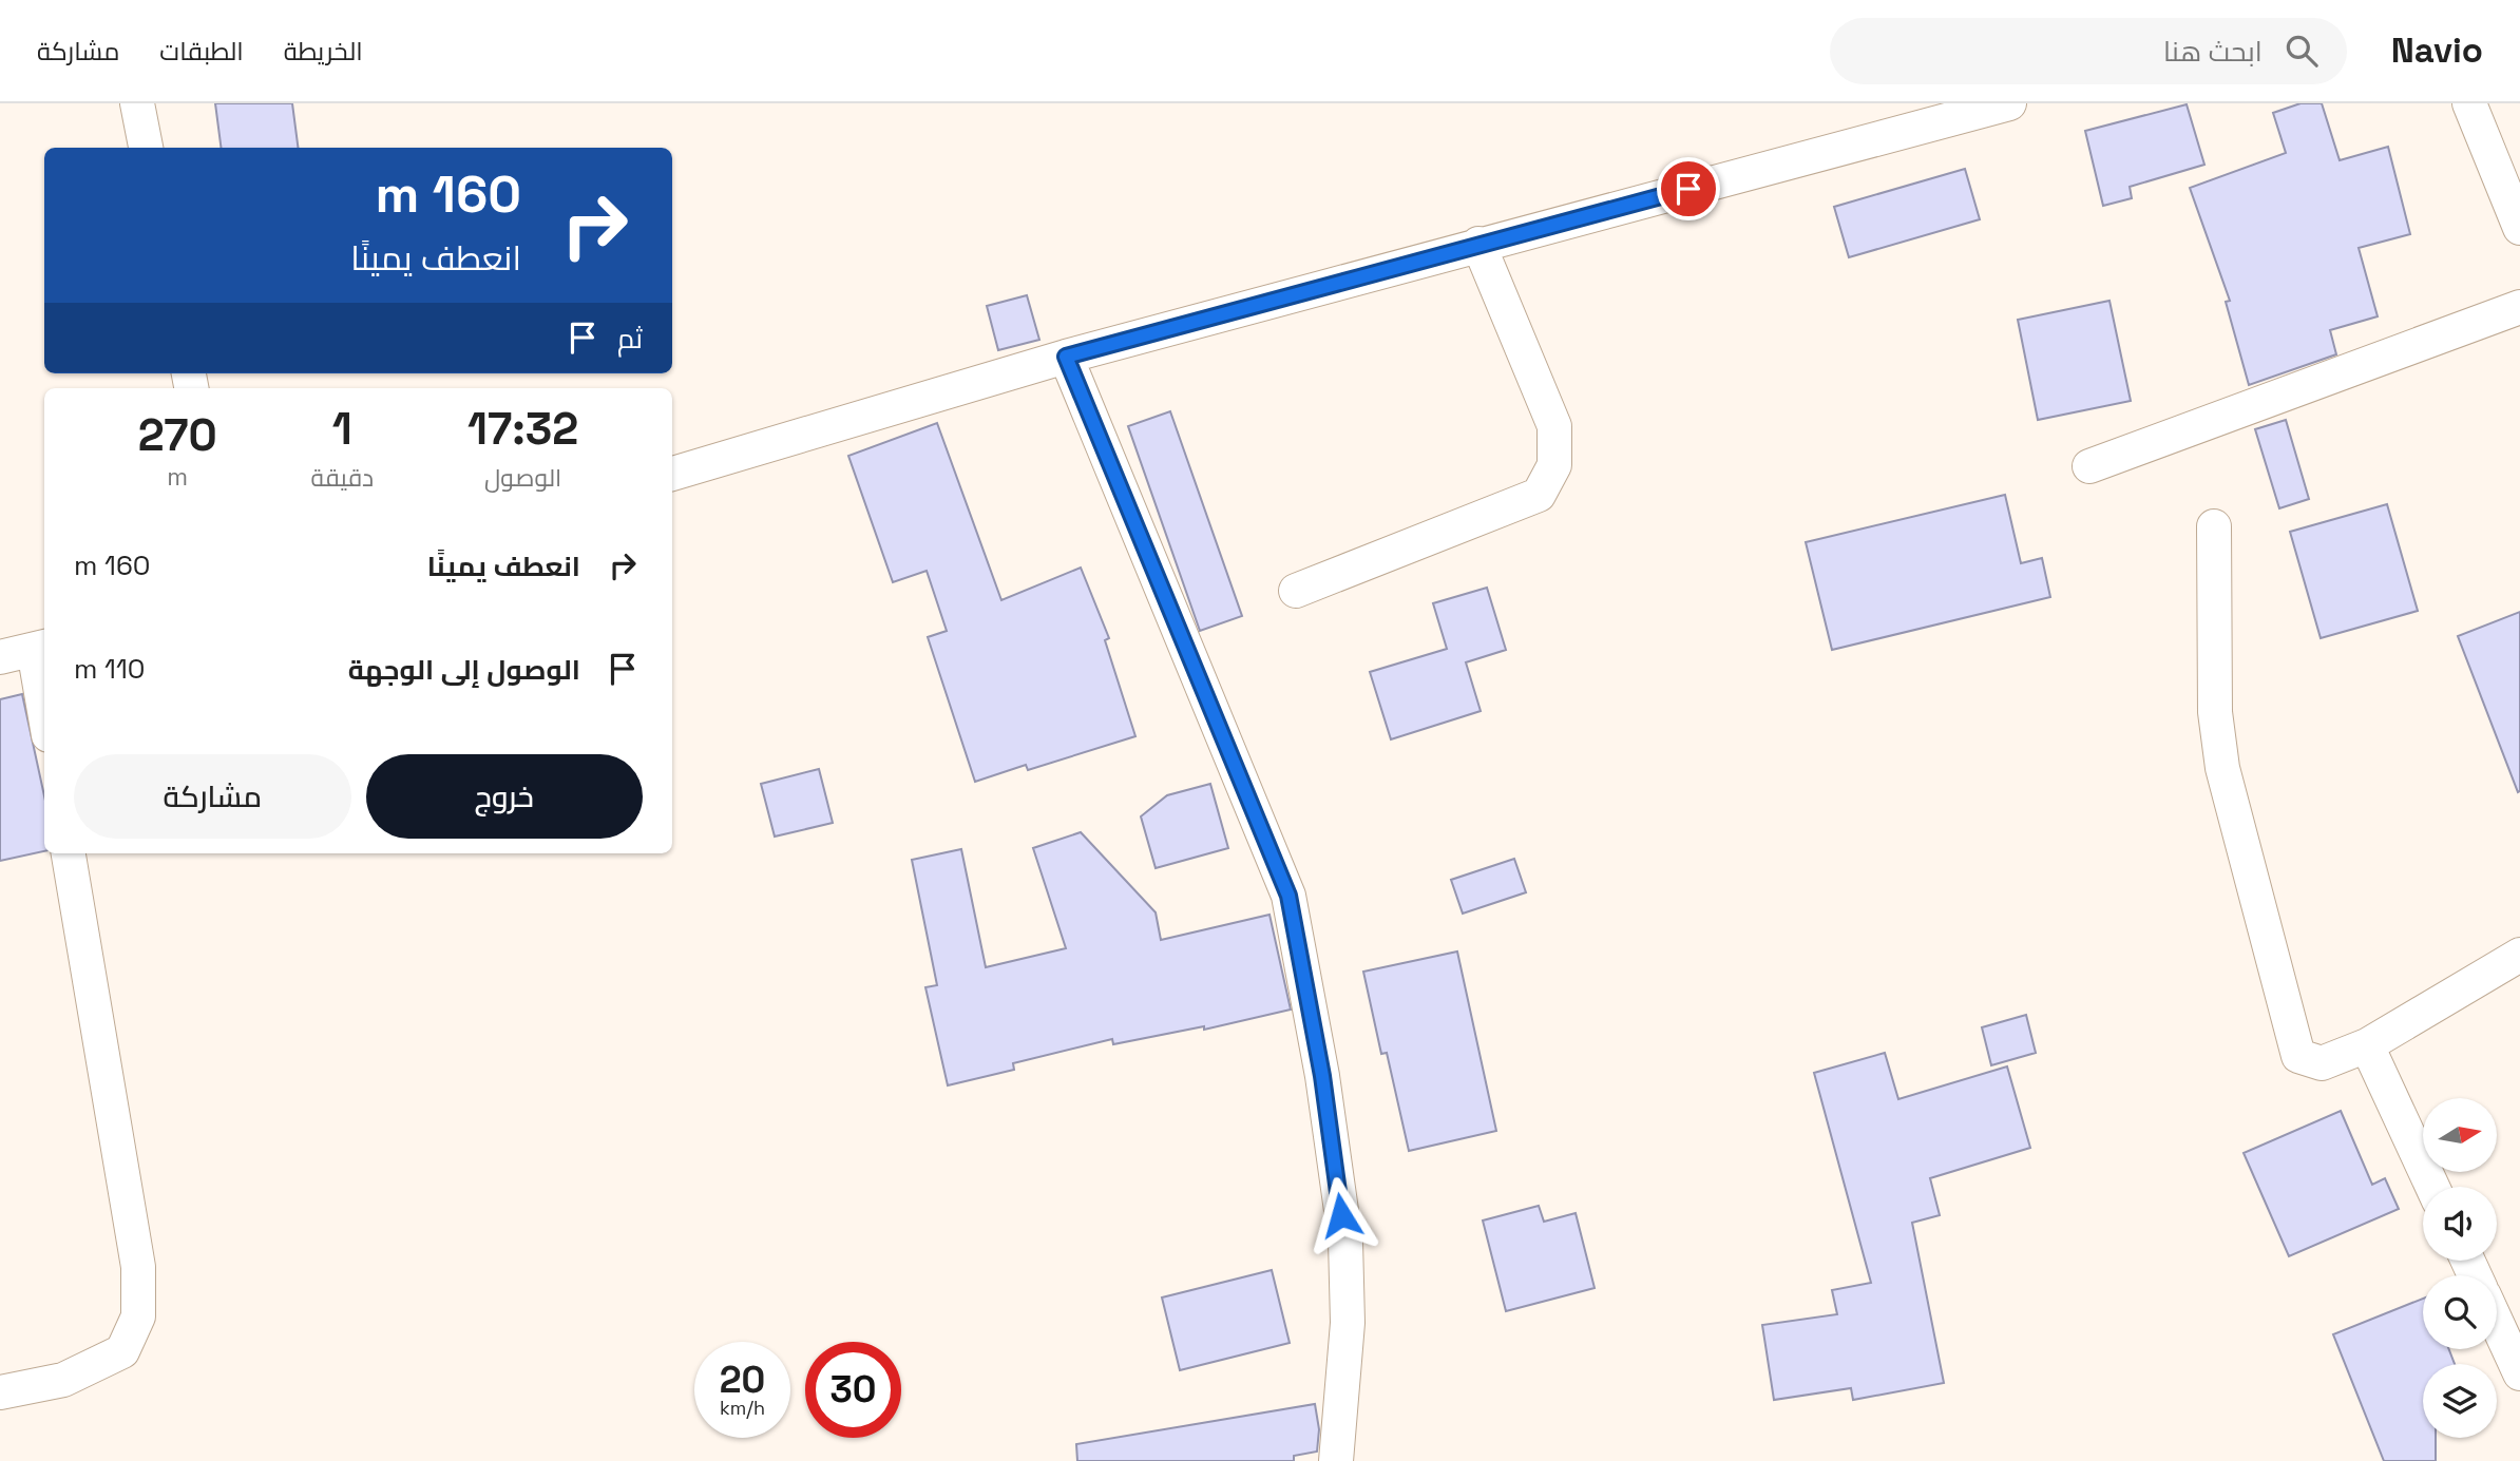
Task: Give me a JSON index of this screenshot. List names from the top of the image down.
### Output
{
  "north": "right",
  "page": {
    "header": "Navio",
    "search": "ابحث هنا",
    "nav": ["الخريطة", "الطبقات", "مشاركة"],
    "turn": ["160 m", "انعطف يمينًا"],
    "then": "ثم",
    "eta": [
      "17:32",
      "الوصول",
      "1",
      "دقيقة",
      "270",
      "m"
    ],
    "list": [
      {
        "name": "انعطف يمينًا",
        "value": "160 m"
      },
      {
        "name": "الوصول إلى الوجهة",
        "value": "110 m"
      }
    ],
    "buttons": ["خروج", "مشاركة"],
    "speed": "20 km/h",
    "limit": "30"
  }
}
